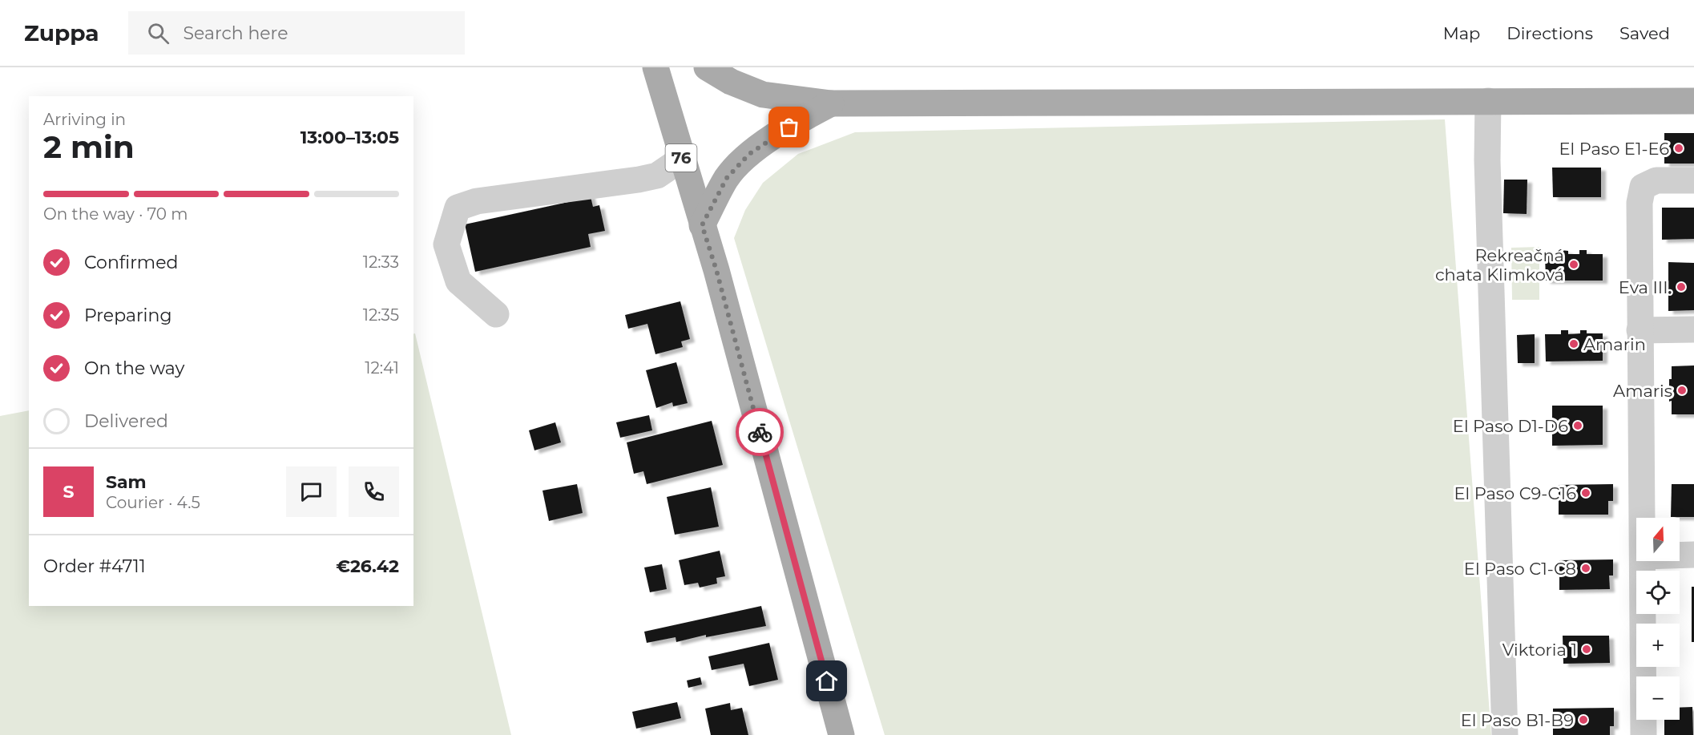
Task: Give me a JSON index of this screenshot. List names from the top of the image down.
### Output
{
  "streets": {
    "main road": ["76"]
  },
  "places": [
    "El Paso E1-E6",
    "Rekreačná chata Klimková",
    "Eva III.",
    "Amarin",
    "Amaris",
    "El Paso D1-D6",
    "El Paso C9-C16",
    "El Paso C1-C8",
    "Viktoria 1",
    "El Paso B1-B9"
  ],
  "north": "top",
  "page": {
    "header": "Zuppa",
    "search": "Search here",
    "nav": ["Map", "Directions", "Saved"],
    "heading": ["2 min", "Arriving in", "13:00–13:05"],
    "panel": [
      "Sam",
      "Courier · 4.5",
      "Order #4711",
      "€26.42"
    ],
    "bar": "On the way · 70 m",
    "list": [
      ["Confirmed", "12:33"],
      ["Preparing", "12:35"],
      ["On the way", "12:41"],
      "Delivered"
    ],
    "round": "S",
    "map_buttons": ["+", "−"]
  }
}
